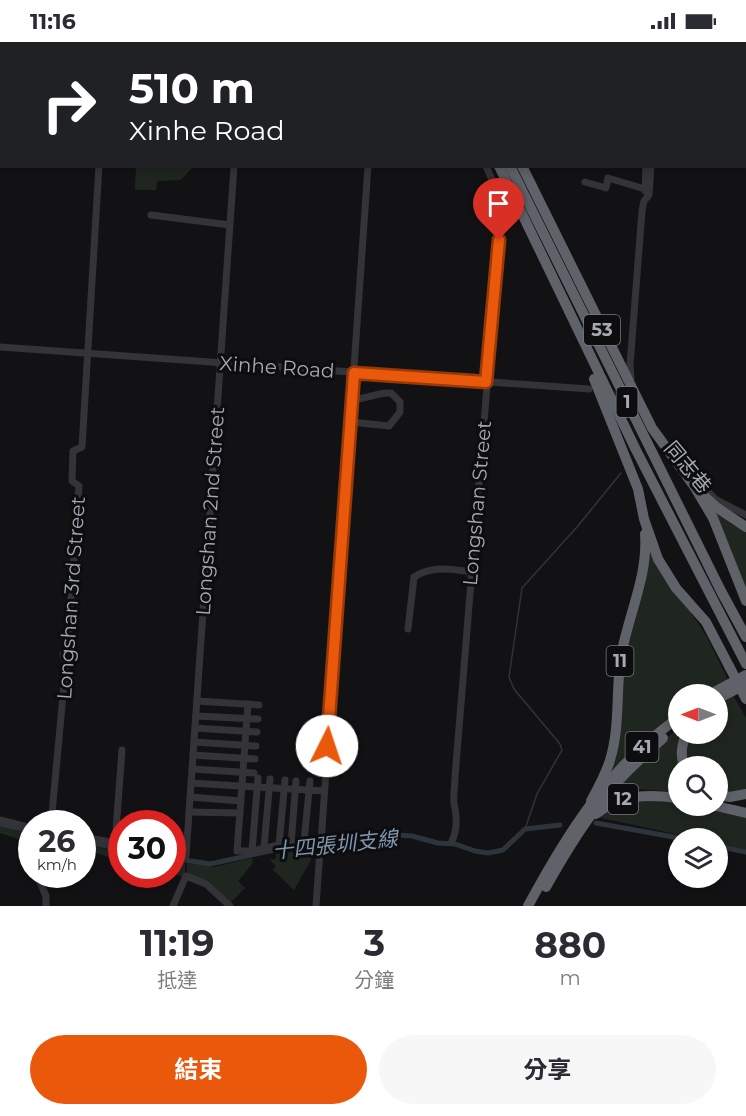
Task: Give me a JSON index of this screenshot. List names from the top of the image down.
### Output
{
  "streets": {
    "highway": [
      "53",
      "1",
      "11",
      "41",
      "12"
    ],
    "street": [
      "Xinhe Road",
      "同志巷",
      "Longshan Street",
      "Longshan 2nd Street",
      "Longshan 3rd Street"
    ]
  },
  "crossings": [
    ["Xinhe Road", "Longshan Street"],
    ["Xinhe Road", "Longshan 2nd Street"],
    ["Xinhe Road", "Longshan 3rd Street"]
  ],
  "water": ["十四張圳支線"],
  "north": "left",
  "page": {
    "status": "11:16",
    "turn": ["510 m", "Xinhe Road"],
    "speed": "26 km/h",
    "limit": "30",
    "eta": [
      "11:19",
      "抵達",
      "3",
      "分鐘",
      "880",
      "m"
    ],
    "buttons": ["結束", "分享"]
  }
}
